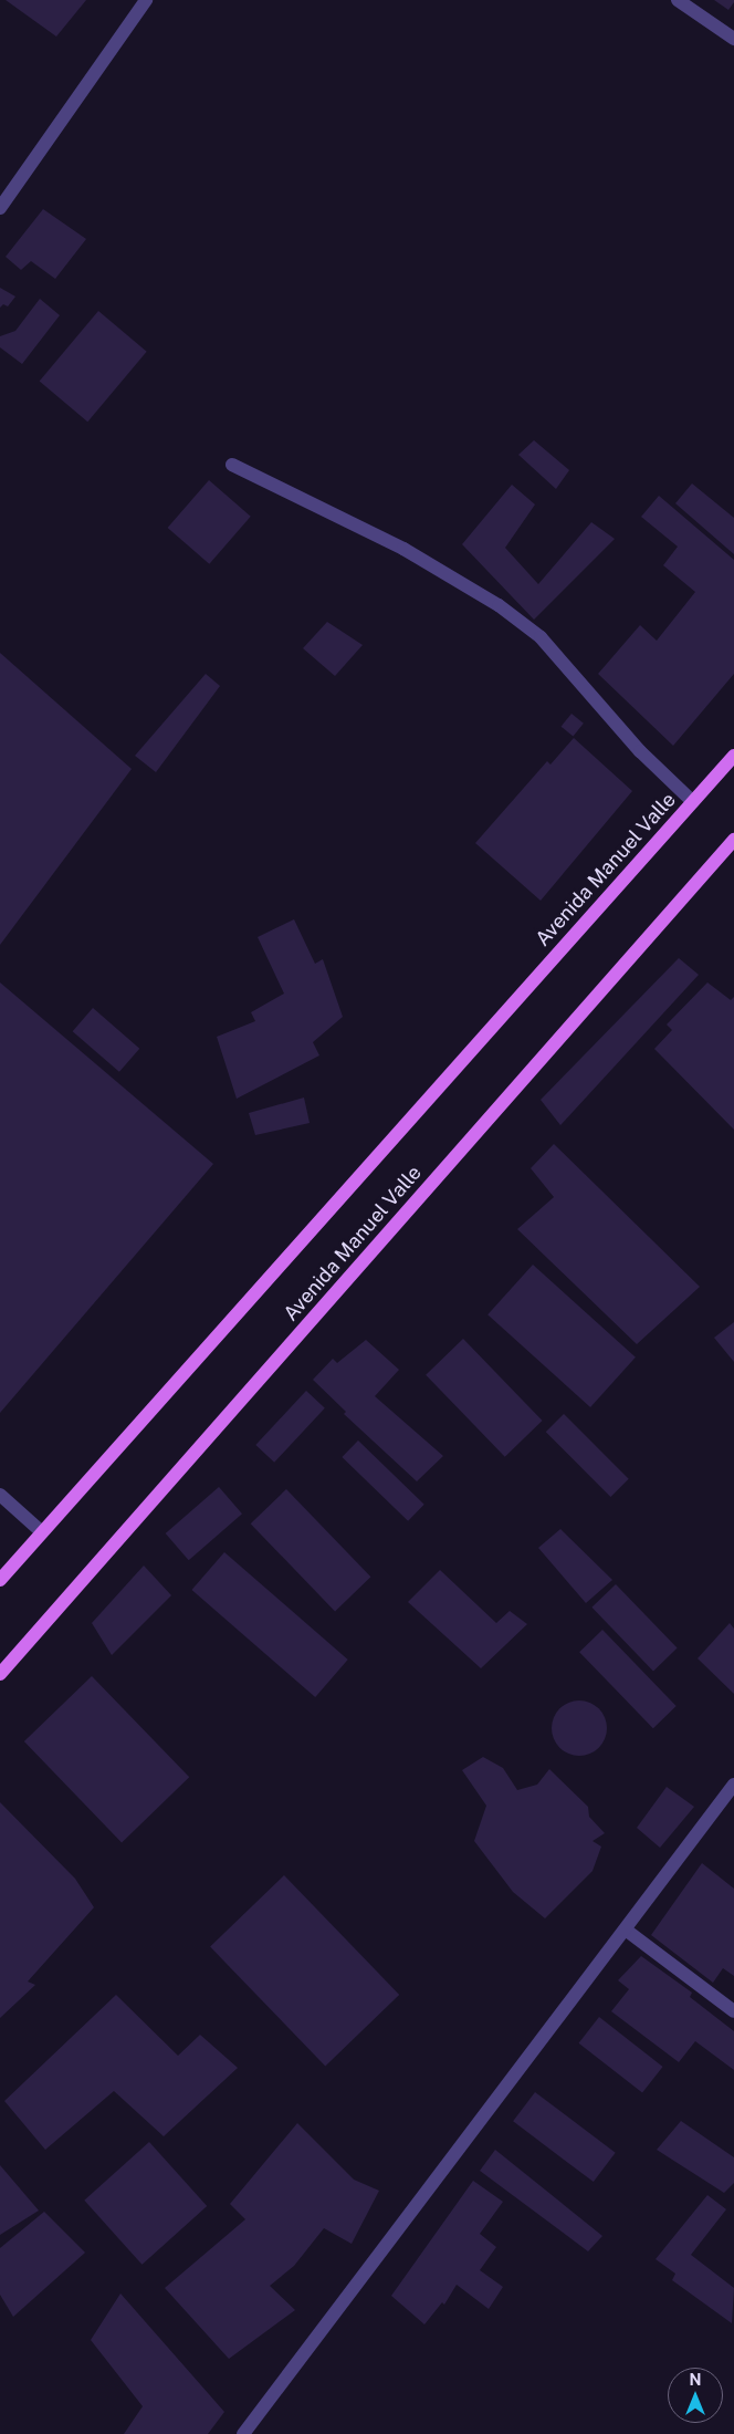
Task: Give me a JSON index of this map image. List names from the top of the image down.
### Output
{
  "streets": {
    "main road": ["Avenida Manuel Valle"]
  },
  "north": "top"
}
